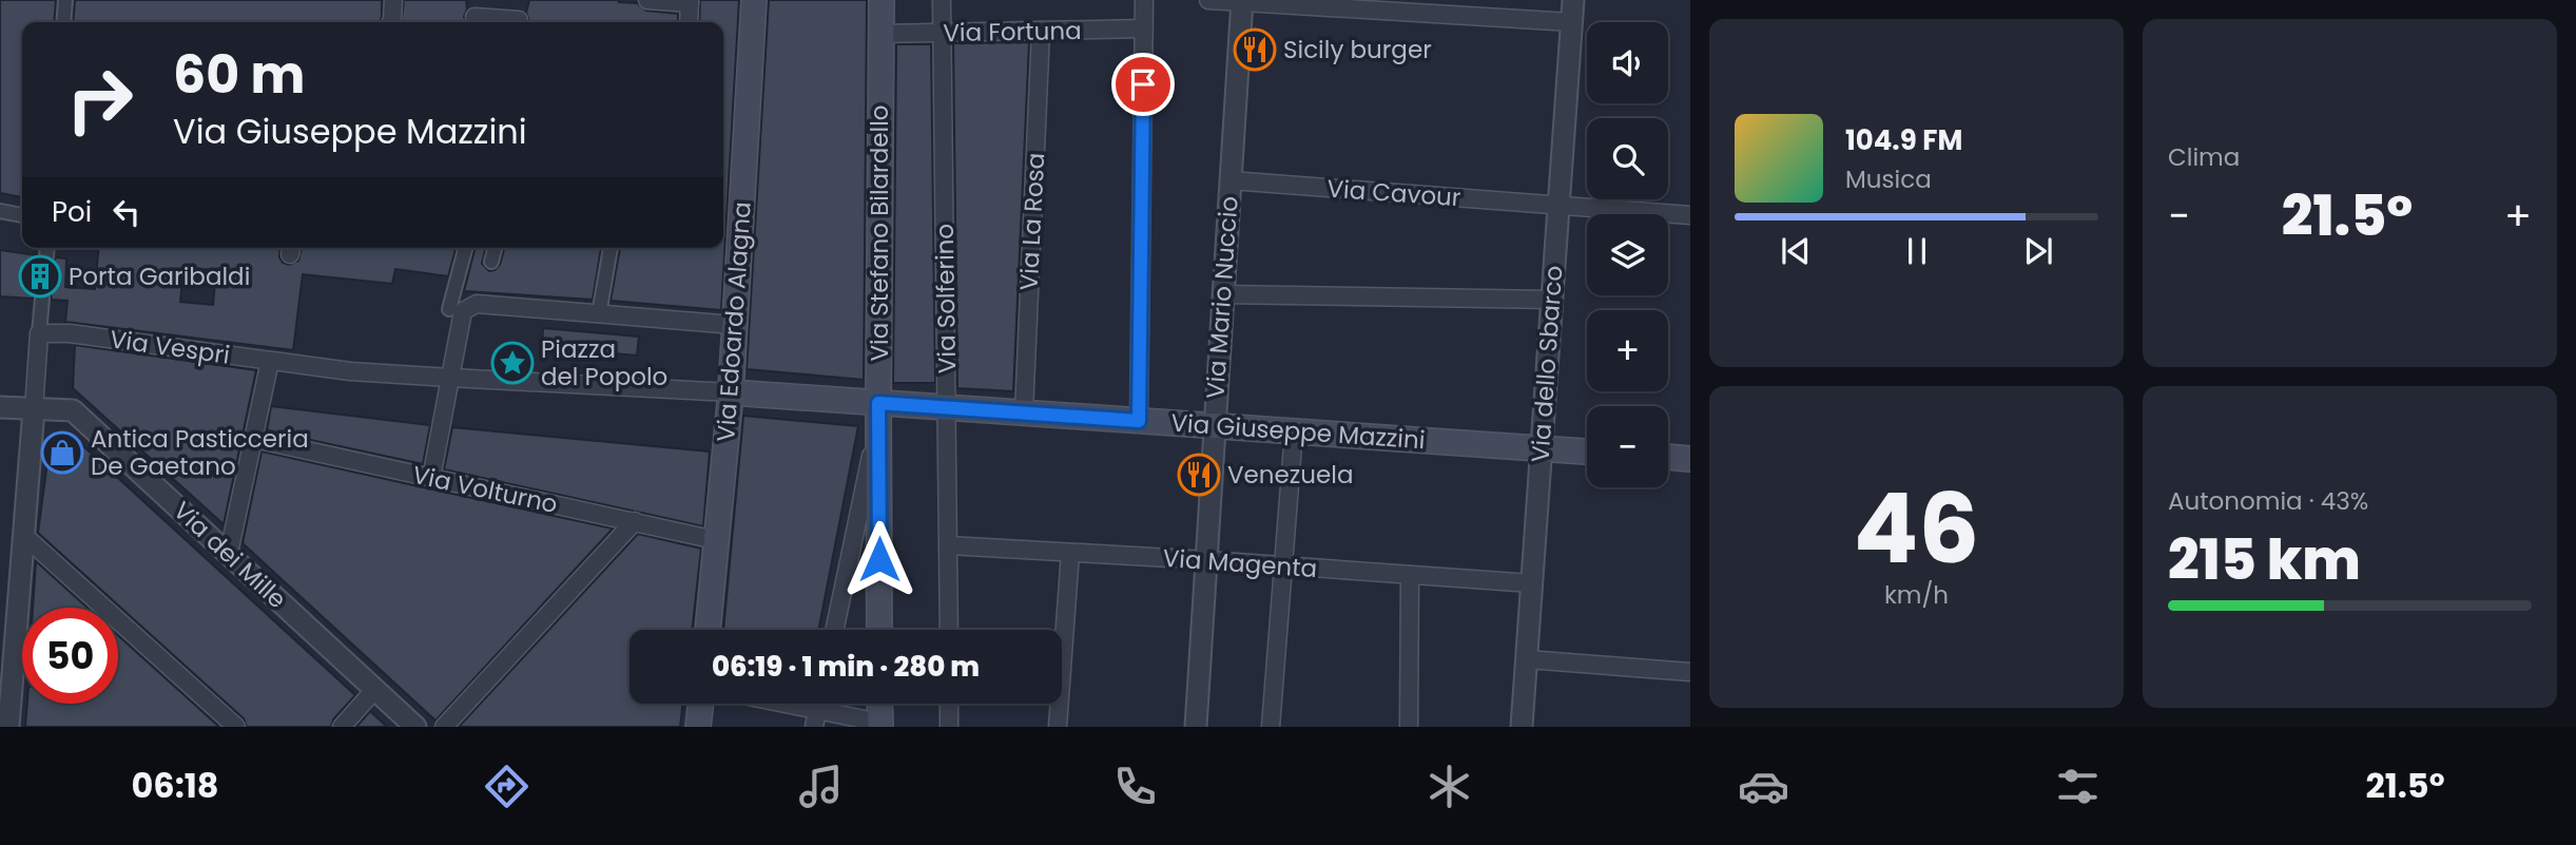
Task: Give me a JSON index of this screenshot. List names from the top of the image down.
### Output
{
  "streets": {
    "main road": ["Via Stefano Bilardello", "Via Edoardo Alagna", "Via Giuseppe Mazzini"],
    "street": [
      "Via Fortuna",
      "Via Cavour",
      "Via La Rosa",
      "Via Mario Nuccio",
      "Via Solferino",
      "Via Vespri",
      "Via dello Sbarco",
      "Via Volturno",
      "Via dei Mille",
      "Via Magenta"
    ]
  },
  "crossings": [
    ["Via Fortuna", "Via La Rosa"],
    ["Via Fortuna", "Via Stefano Bilardello"],
    ["Via Fortuna", "Via Solferino"],
    ["Via Cavour", "Via Mario Nuccio"],
    ["Via Cavour", "Via dello Sbarco"],
    ["Via La Rosa", "Via Giuseppe Mazzini"],
    ["Via Stefano Bilardello", "Via Giuseppe Mazzini"],
    ["Via Mario Nuccio", "Via Giuseppe Mazzini"],
    ["Via Mario Nuccio", "Via Magenta"],
    ["Via Solferino", "Via Giuseppe Mazzini"],
    ["Via Solferino", "Via Magenta"],
    ["Via Edoardo Alagna", "Via Vespri"],
    ["Via Edoardo Alagna", "Via Giuseppe Mazzini"],
    ["Via Edoardo Alagna", "Via Volturno"],
    ["Via Vespri", "Via Giuseppe Mazzini"],
    ["Via dello Sbarco", "Via Giuseppe Mazzini"],
    ["Via dello Sbarco", "Via Magenta"]
  ],
  "places": {
    "restaurant": ["Sicily burger", "Venezuela"],
    "building": ["Porta Garibaldi"],
    "place": ["Piazza del Popolo"],
    "shop": ["Antica Pasticceria De Gaetano"]
  },
  "page": {
    "tile": [
      "Clima",
      ["46", "km/h"],
      ["Autonomia · 43%", "215 km"]
    ],
    "map_buttons": ["+", "−"],
    "turn": ["60 m", "Via Giuseppe Mazzini"],
    "song": ["104.9 FM", "Musica"],
    "then": "Poi",
    "heat": ["−", "21.5°", "+"],
    "limit": "50",
    "trip": "06:19 · 1 min · 280 m",
    "tabs": ["06:18", "21.5°"]
  }
}
